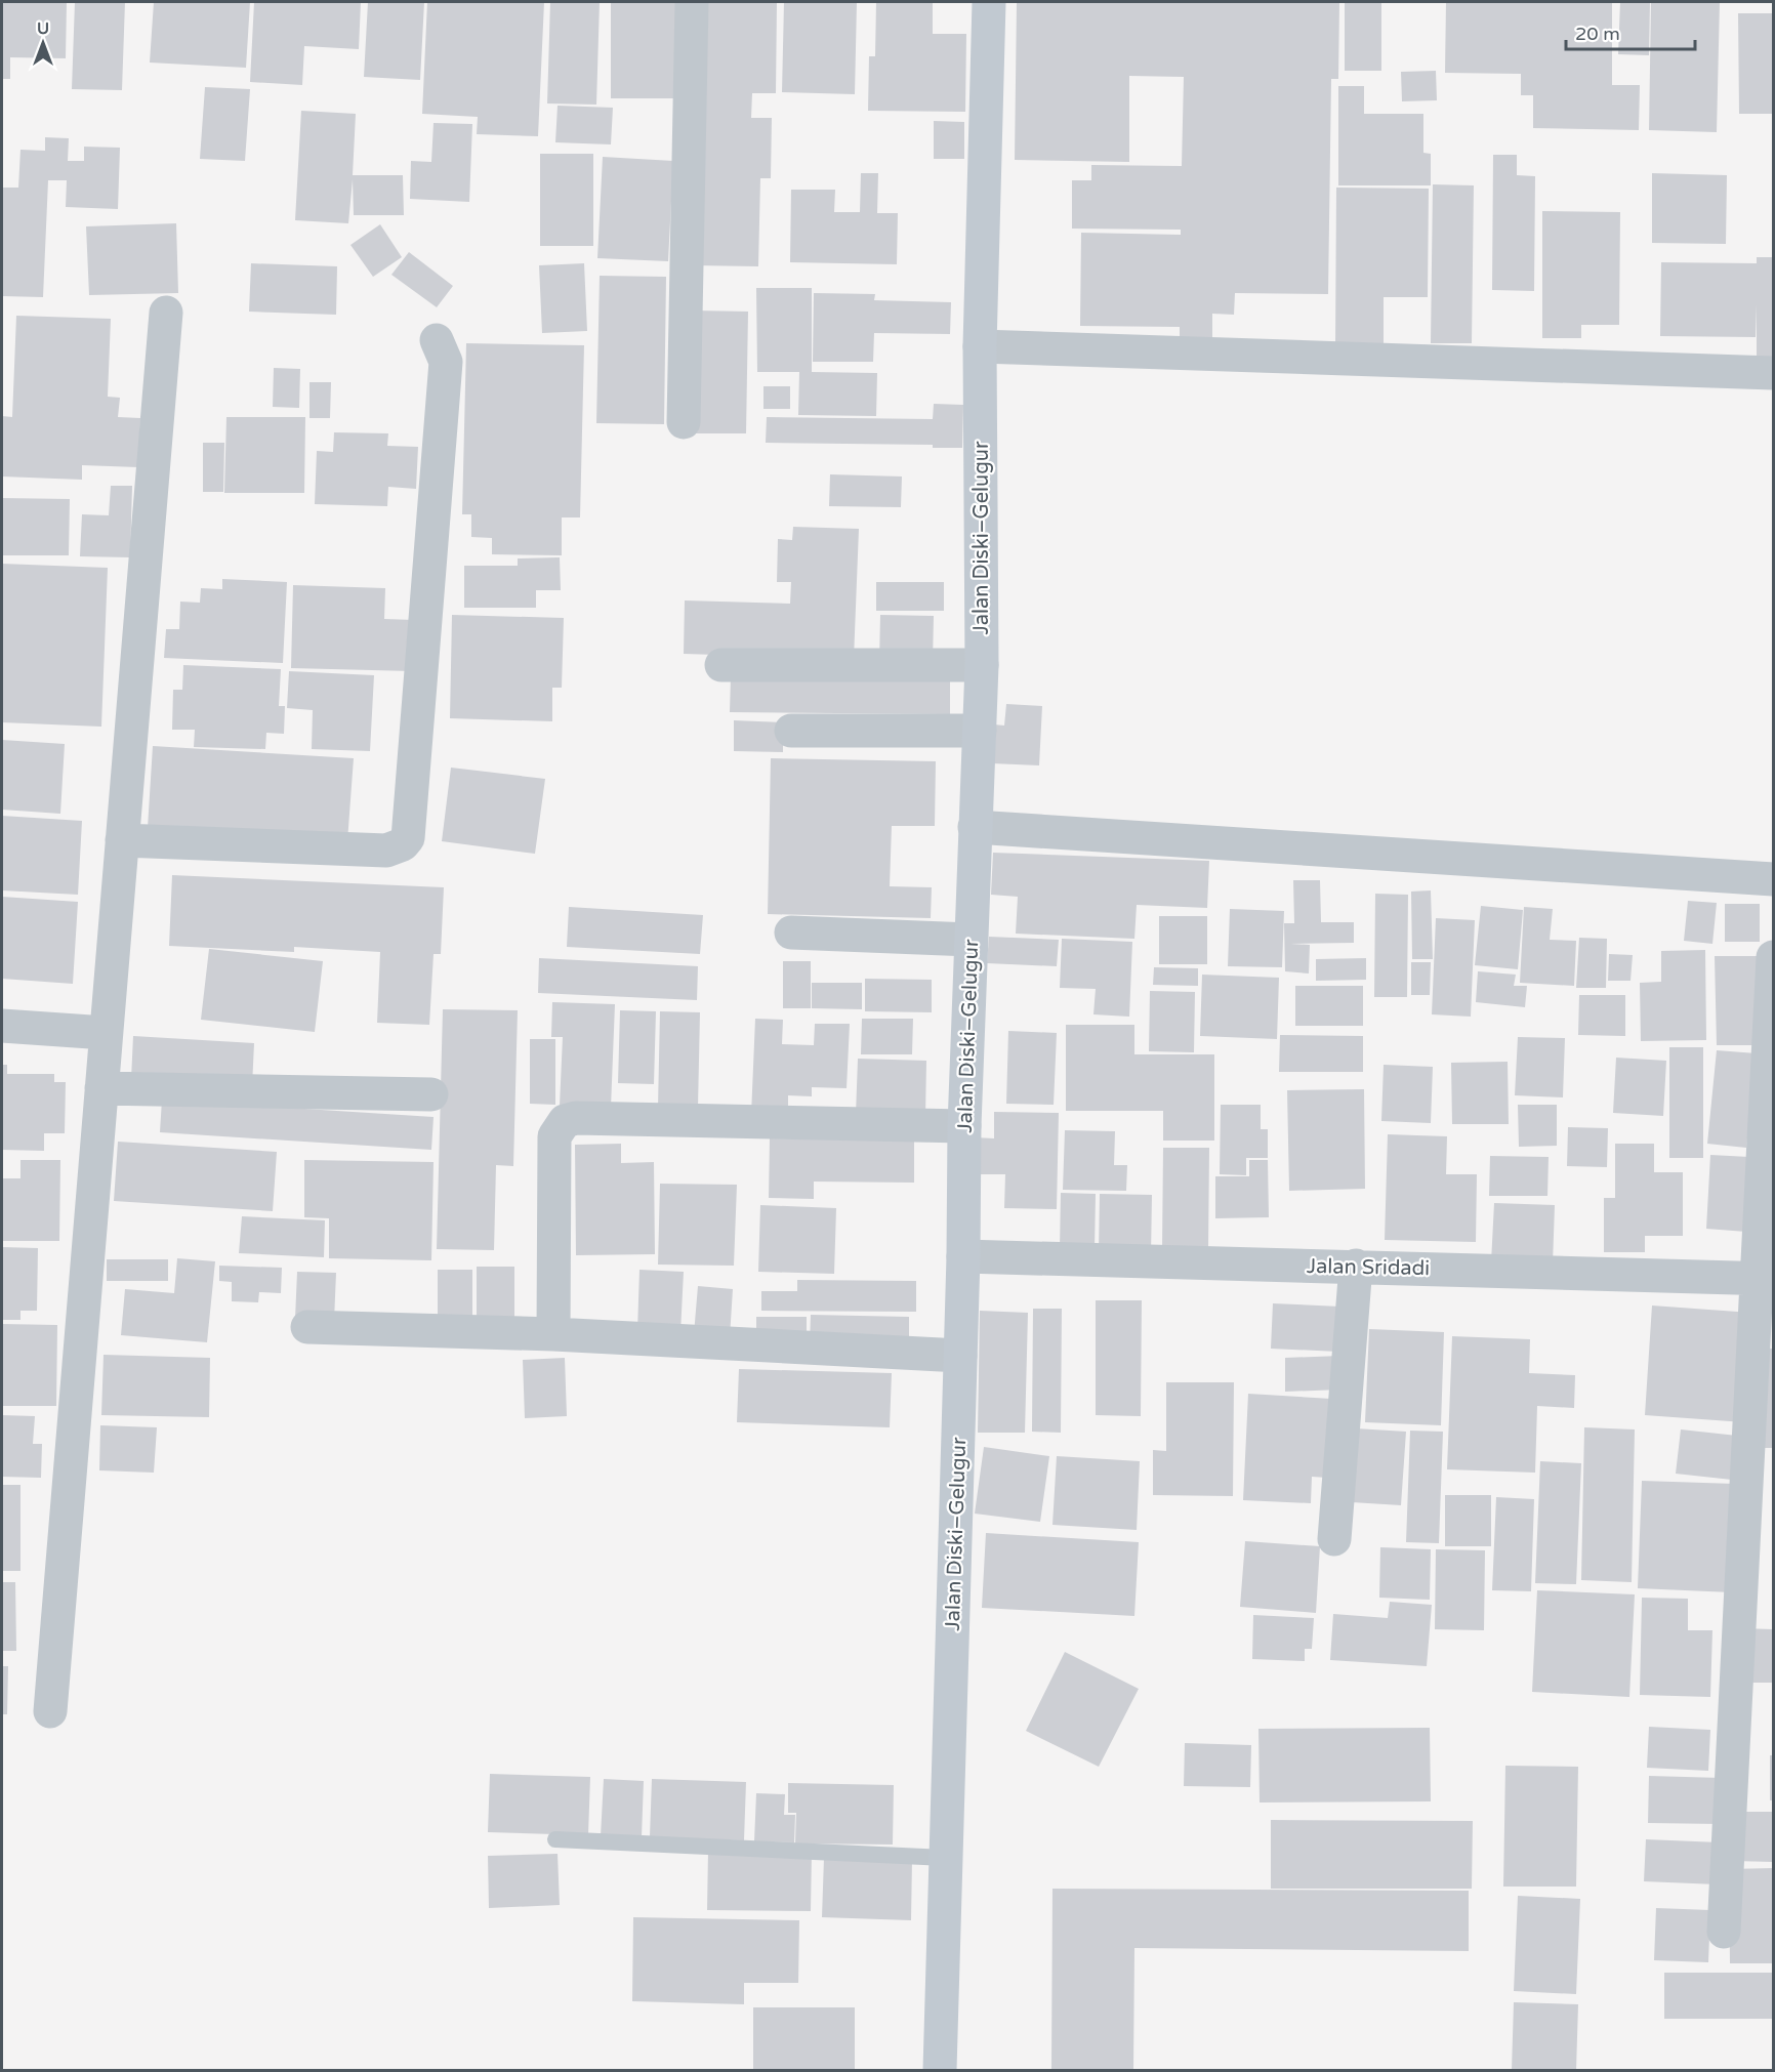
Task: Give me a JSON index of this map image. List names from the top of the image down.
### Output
{
  "streets": {
    "main road": ["Jalan Diski–Gelugur"],
    "street": ["Jalan Sridadi"]
  },
  "crossings": [
    ["Jalan Diski–Gelugur", "Jalan Sridadi"]
  ],
  "scale_bar": "20 m",
  "north": "top"
}
